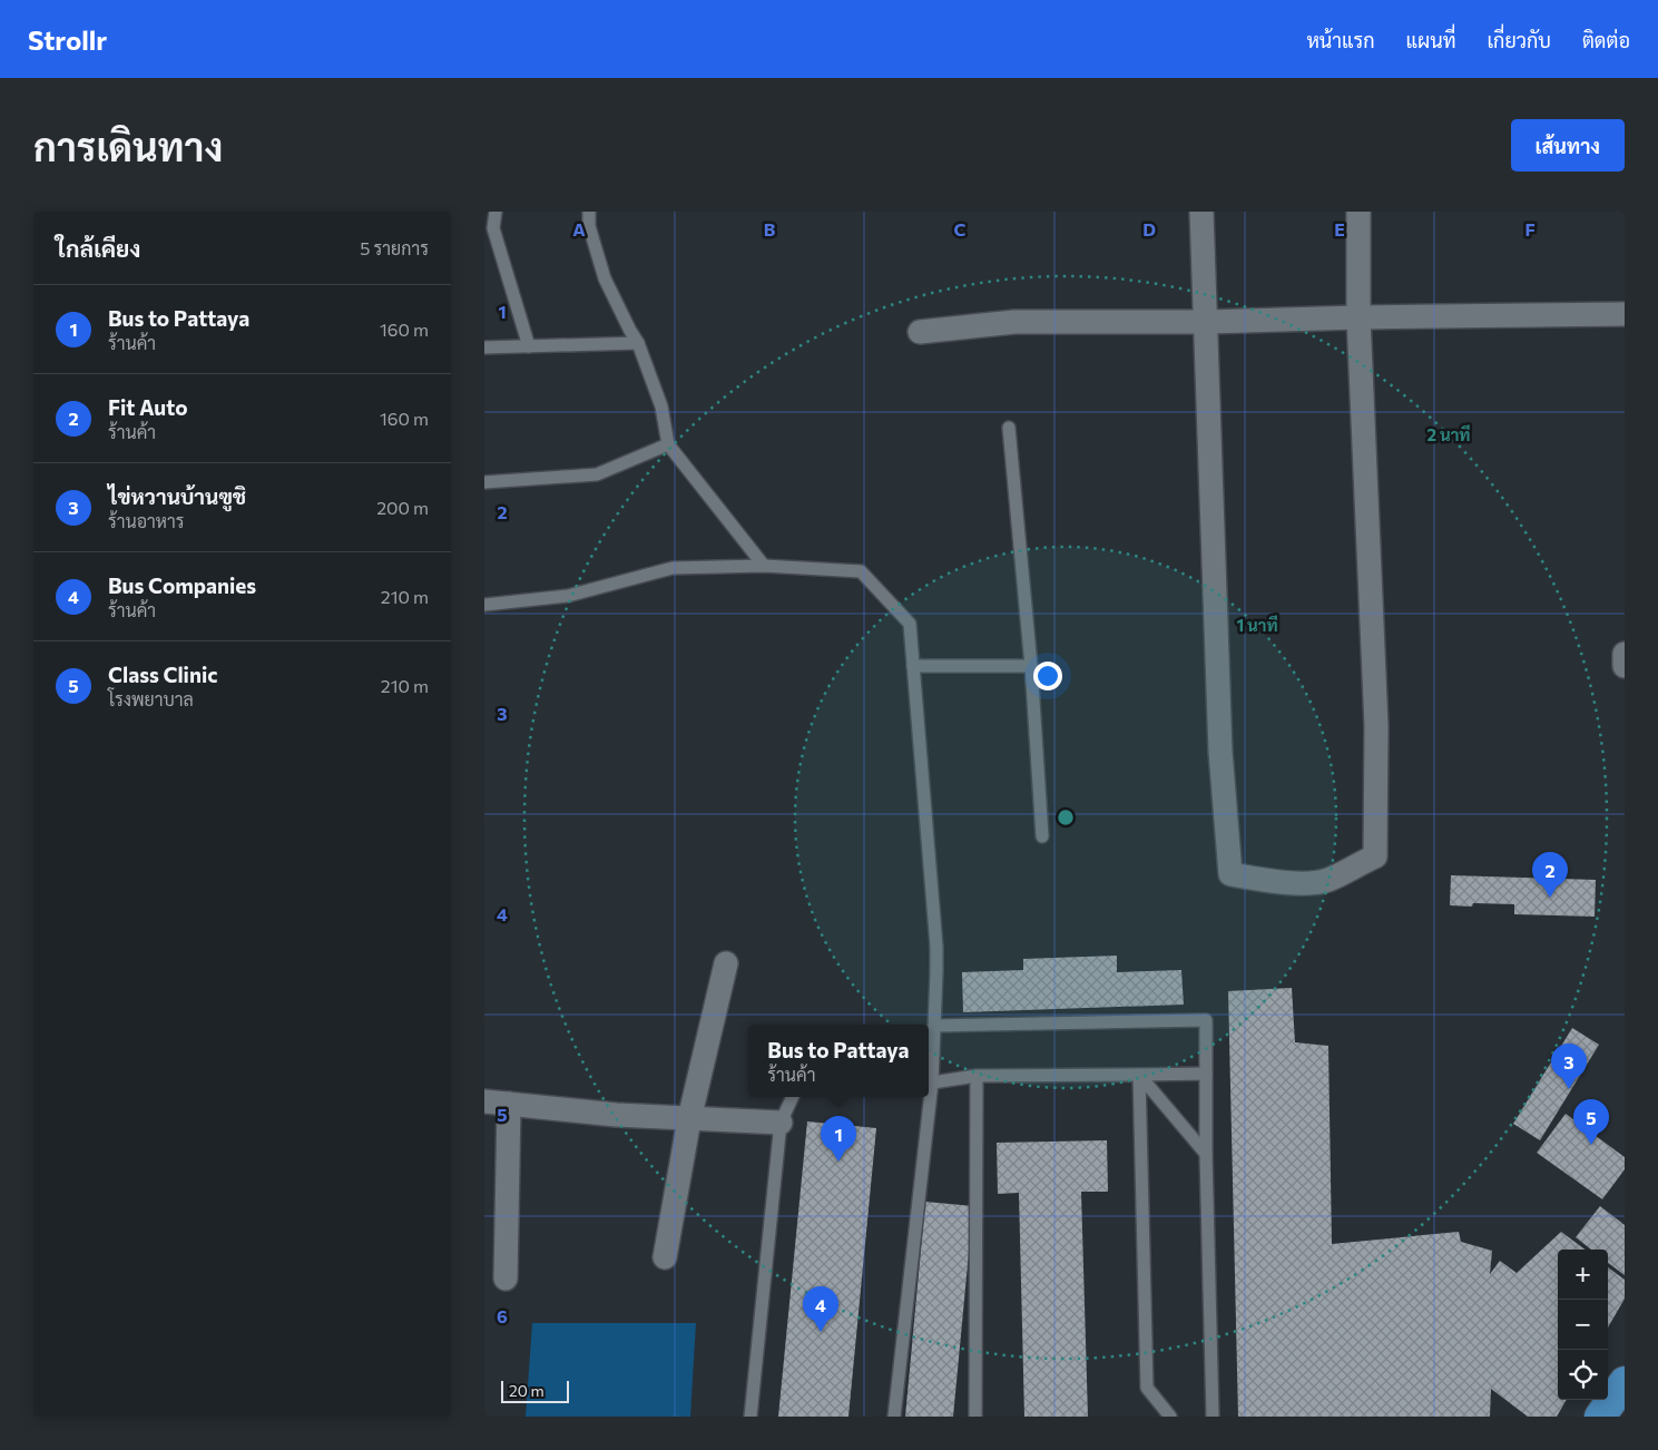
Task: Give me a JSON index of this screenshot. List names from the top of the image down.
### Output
{
  "scale_bar": "20 m",
  "page": {
    "header": "Strollr",
    "nav": [
      "หน้าแรก",
      "แผนที่",
      "เกี่ยวกับ",
      "ติดต่อ"
    ],
    "buttons": "เส้นทาง",
    "title": "การเดินทาง",
    "heading": ["ใกล้เคียง", "5 รายการ"],
    "list": [
      {
        "mark": "1",
        "name": "Bus to Pattaya",
        "note": "ร้านค้า",
        "value": "160 m"
      },
      {
        "mark": "2",
        "name": "Fit Auto",
        "note": "ร้านค้า",
        "value": "160 m"
      },
      {
        "mark": "3",
        "name": "ไข่หวานบ้านฃูชิ",
        "note": "ร้านอาหาร",
        "value": "200 m"
      },
      {
        "mark": "4",
        "name": "Bus Companies",
        "note": "ร้านค้า",
        "value": "210 m"
      },
      {
        "mark": "5",
        "name": "Class Clinic",
        "note": "โรงพยาบาล",
        "value": "210 m"
      }
    ],
    "pins": [
      "2",
      "3",
      "5",
      "1",
      "4"
    ],
    "popup": ["Bus to Pattaya", "ร้านค้า"],
    "map_buttons": ["+", "−"],
    "scale": "20 m"
  },
  "grid": {
    "columns": [
      "A",
      "B",
      "C",
      "D",
      "E",
      "F"
    ],
    "rows": [
      "1",
      "2",
      "3",
      "4",
      "5",
      "6"
    ]
  },
  "rings": ["2 นาที", "1 นาที"]
}
